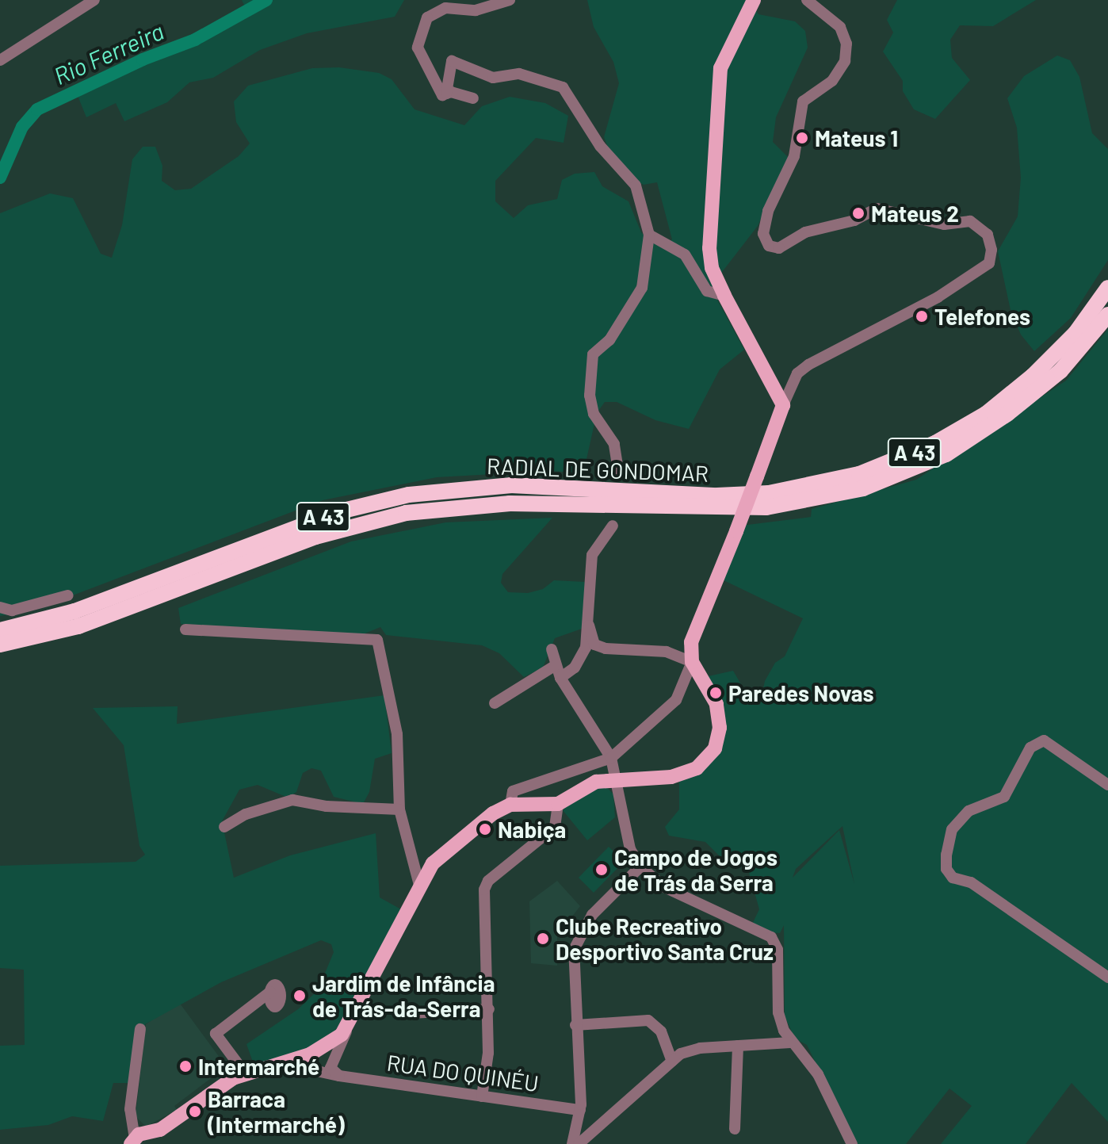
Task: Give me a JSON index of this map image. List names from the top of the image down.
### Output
{
  "streets": {
    "highway": ["A 43", "RADIAL DE GONDOMAR"],
    "street": ["RUA DO QUINÉU"]
  },
  "water": ["Rio Ferreira"],
  "places": [
    "Mateus 1",
    "Mateus 2",
    "Telefones",
    "Paredes Novas",
    "Nabiça",
    "Campo de Jogos de Trás da Serra",
    "Clube Recreativo Desportivo Santa Cruz",
    "Jardim de Infância de Trás-da-Serra",
    "Intermarché",
    "Barraca (Intermarché)"
  ]
}
